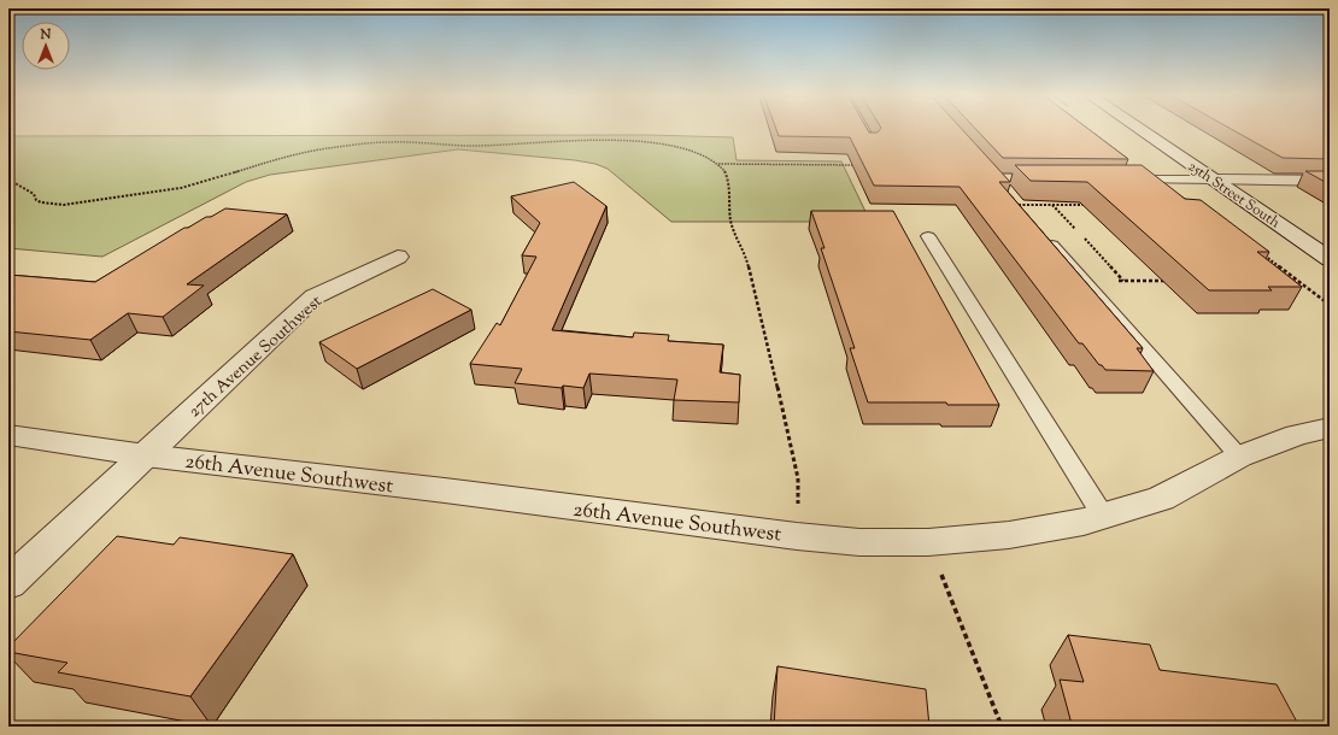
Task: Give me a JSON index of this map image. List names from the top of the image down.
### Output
{
  "streets": {
    "street": ["25th Street South", "27th Avenue Southwest", "26th Avenue Southwest"]
  },
  "crossings": [
    ["27th Avenue Southwest", "26th Avenue Southwest"]
  ],
  "north": "top"
}
